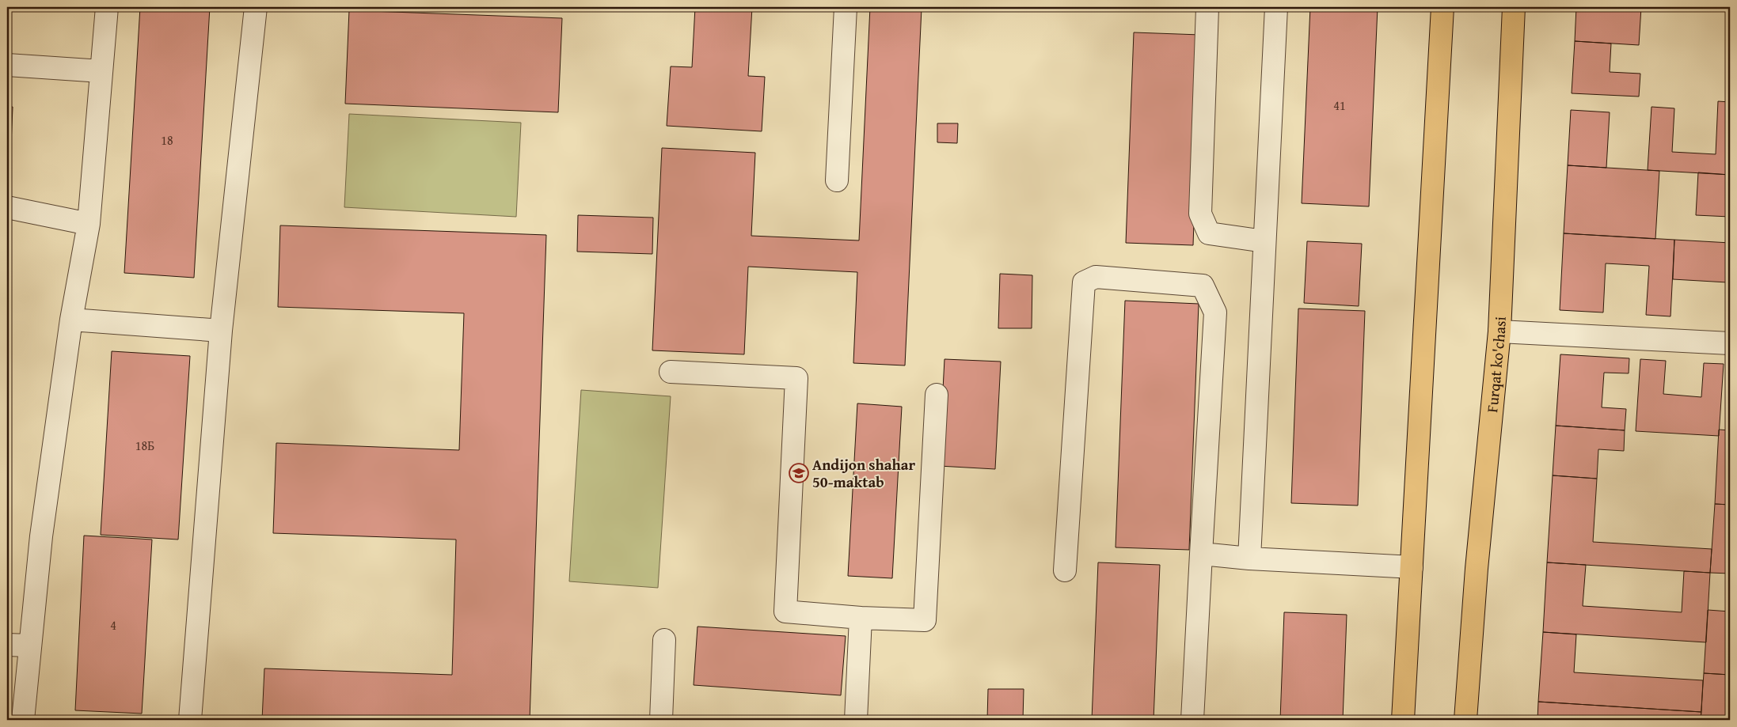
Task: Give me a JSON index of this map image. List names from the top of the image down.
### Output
{
  "streets": {
    "main road": ["Furqat ko'chasi"]
  },
  "places": {
    "school or university": ["Andijon shahar 50-maktab"]
  },
  "house_numbers": [
    "41",
    "18",
    "18Б",
    "4"
  ]
}
